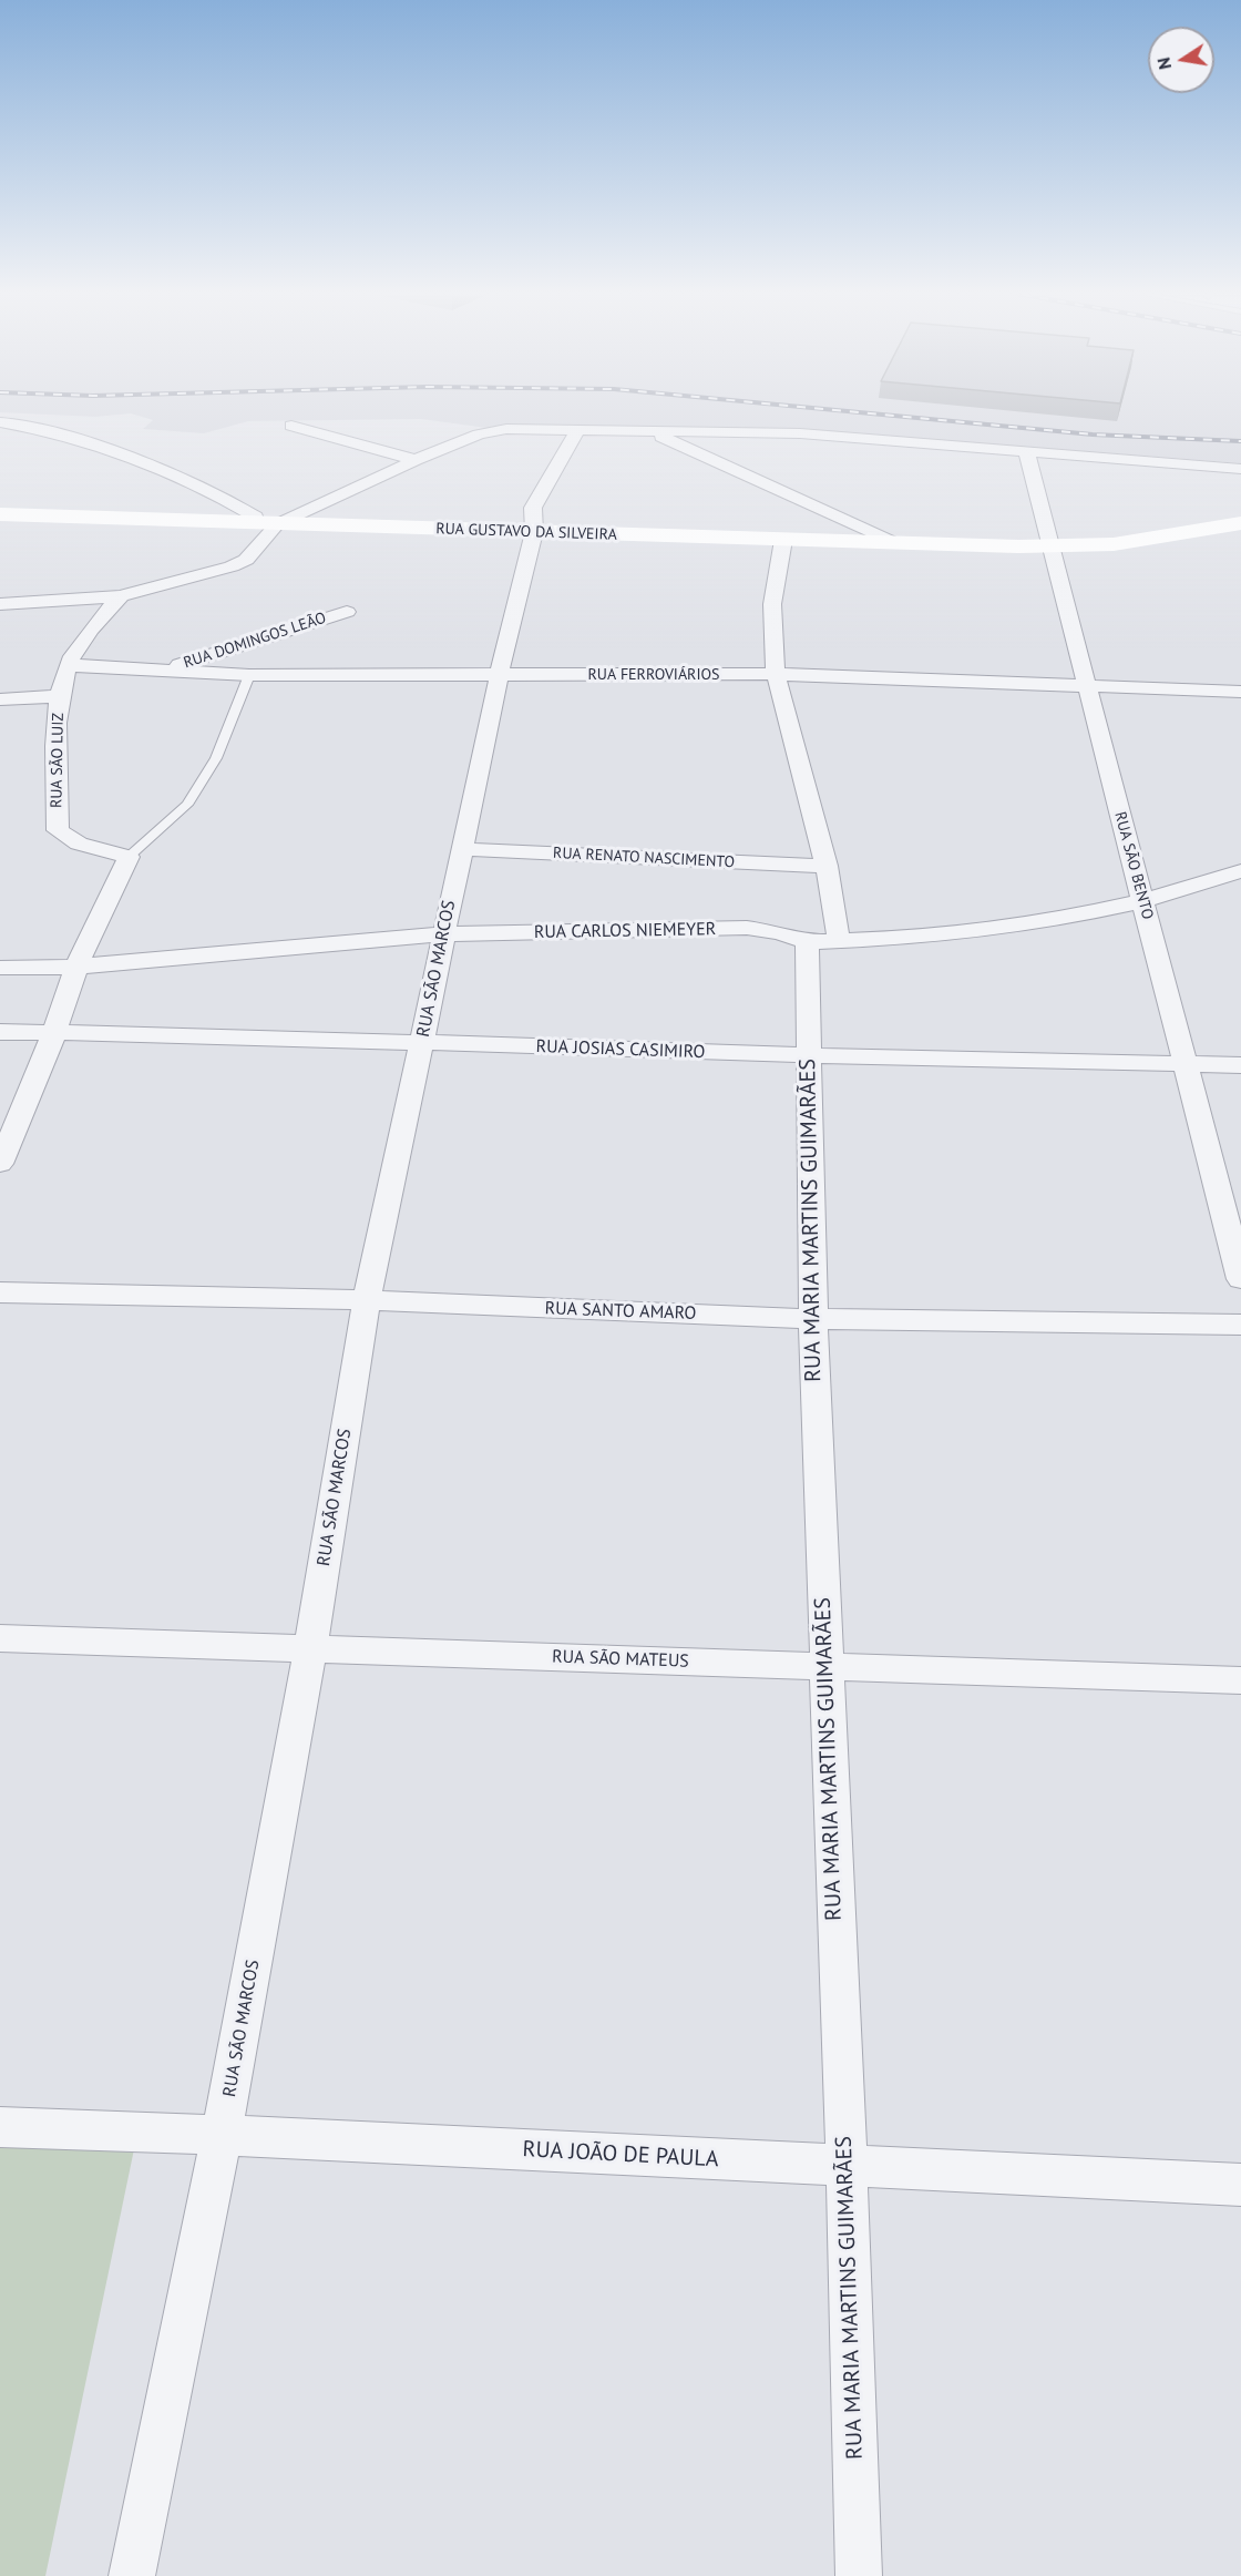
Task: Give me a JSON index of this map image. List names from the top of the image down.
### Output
{
  "streets": {
    "main road": ["RUA GUSTAVO DA SILVEIRA"],
    "street": [
      "RUA DOMINGOS LEÃO",
      "RUA FERROVIÁRIOS",
      "RUA SÃO LUIZ",
      "RUA RENATO NASCIMENTO",
      "RUA SÃO BENTO",
      "RUA CARLOS NIEMEYER",
      "RUA SÃO MARCOS",
      "RUA JOSIAS CASIMIRO",
      "RUA MARIA MARTINS GUIMARÃES",
      "RUA SANTO AMARO",
      "RUA SÃO MATEUS",
      "RUA JOÃO DE PAULA"
    ]
  },
  "crossings": [
    ["RUA GUSTAVO DA SILVEIRA", "RUA SÃO BENTO"],
    ["RUA GUSTAVO DA SILVEIRA", "RUA SÃO MARCOS"],
    ["RUA GUSTAVO DA SILVEIRA", "RUA MARIA MARTINS GUIMARÃES"],
    ["RUA DOMINGOS LEÃO", "RUA FERROVIÁRIOS"],
    ["RUA FERROVIÁRIOS", "RUA SÃO LUIZ"],
    ["RUA FERROVIÁRIOS", "RUA SÃO BENTO"],
    ["RUA FERROVIÁRIOS", "RUA SÃO MARCOS"],
    ["RUA FERROVIÁRIOS", "RUA MARIA MARTINS GUIMARÃES"],
    ["RUA RENATO NASCIMENTO", "RUA SÃO MARCOS"],
    ["RUA RENATO NASCIMENTO", "RUA MARIA MARTINS GUIMARÃES"],
    ["RUA SÃO BENTO", "RUA CARLOS NIEMEYER"],
    ["RUA SÃO BENTO", "RUA JOSIAS CASIMIRO"],
    ["RUA CARLOS NIEMEYER", "RUA SÃO MARCOS"],
    ["RUA CARLOS NIEMEYER", "RUA MARIA MARTINS GUIMARÃES"],
    ["RUA SÃO MARCOS", "RUA JOSIAS CASIMIRO"],
    ["RUA SÃO MARCOS", "RUA SANTO AMARO"],
    ["RUA SÃO MARCOS", "RUA SÃO MATEUS"],
    ["RUA SÃO MARCOS", "RUA JOÃO DE PAULA"],
    ["RUA JOSIAS CASIMIRO", "RUA MARIA MARTINS GUIMARÃES"],
    ["RUA MARIA MARTINS GUIMARÃES", "RUA SANTO AMARO"],
    ["RUA MARIA MARTINS GUIMARÃES", "RUA SÃO MATEUS"],
    ["RUA MARIA MARTINS GUIMARÃES", "RUA JOÃO DE PAULA"]
  ],
  "north": "left"
}
